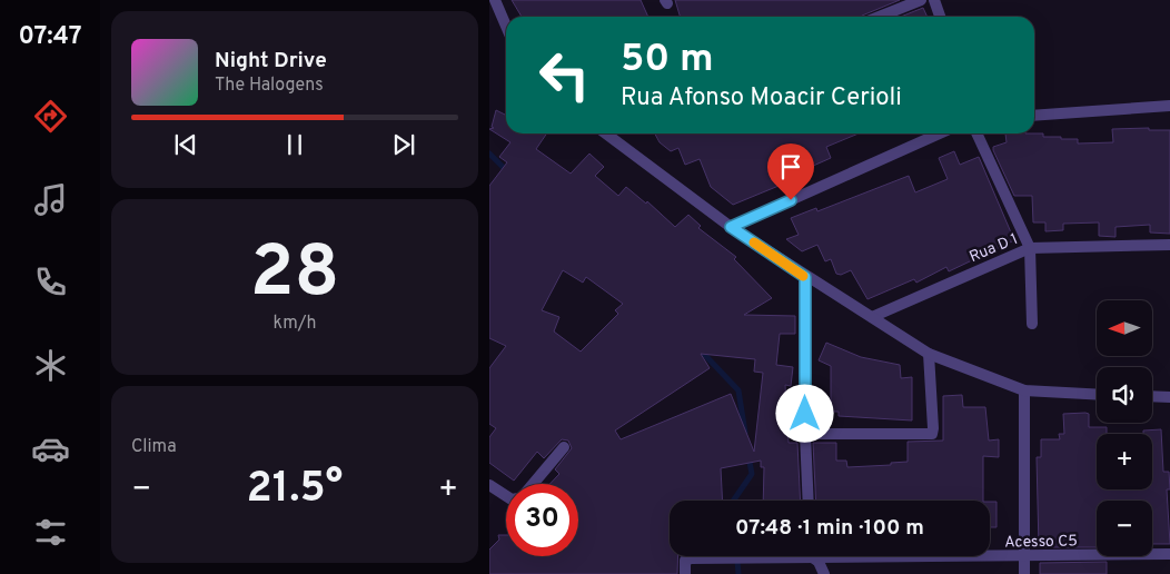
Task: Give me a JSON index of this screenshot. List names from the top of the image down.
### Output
{
  "streets": {
    "street": ["Rua D 1", "Acesso C5"]
  },
  "north": "left",
  "page": {
    "tabs": "07:47",
    "turn": ["50 m", "Rua Afonso Moacir Cerioli"],
    "song": ["Night Drive", "The Halogens"],
    "tile": [
      ["28", "km/h"],
      "Clima"
    ],
    "map_buttons": ["+", "−"],
    "heat": ["−", "21.5°", "+"],
    "limit": "30",
    "trip": "07:48 · 1 min · 100 m"
  }
}
